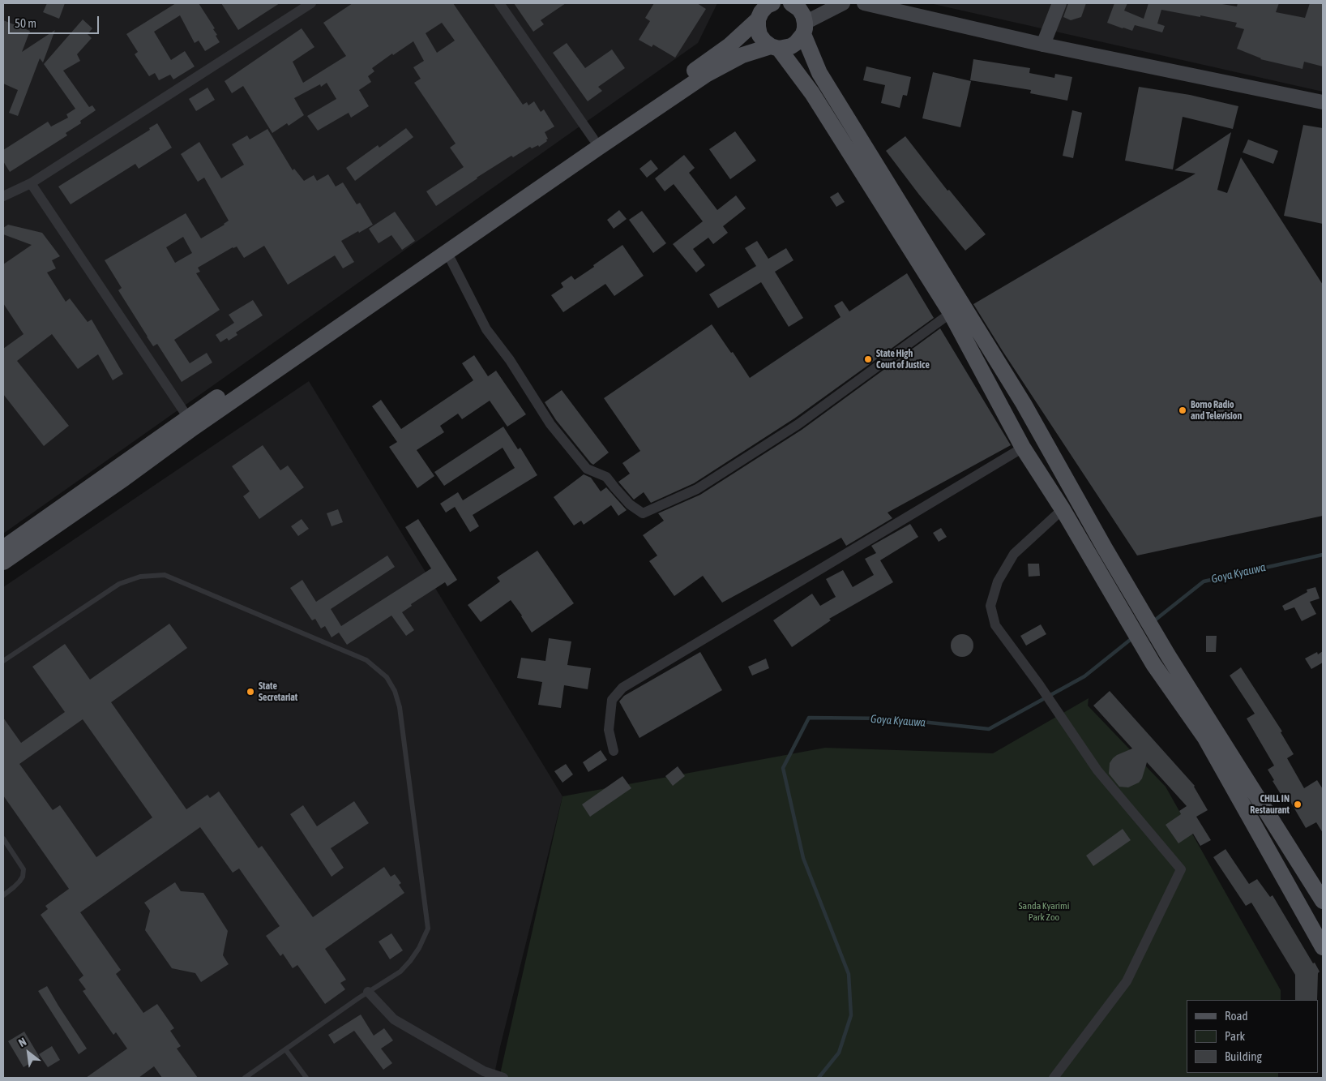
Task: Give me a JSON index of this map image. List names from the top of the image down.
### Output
{
  "water": ["Goya Kyauwa"],
  "parks": ["Sanda Kyarimi Park Zoo"],
  "places": [
    "State High Court of Justice",
    "Borno Radio and Television",
    "State Secretariat",
    "CHILL IN Restaurant"
  ],
  "legend": ["Road", "Park", "Building"],
  "scale_bar": "50 m",
  "north": "top left"
}
